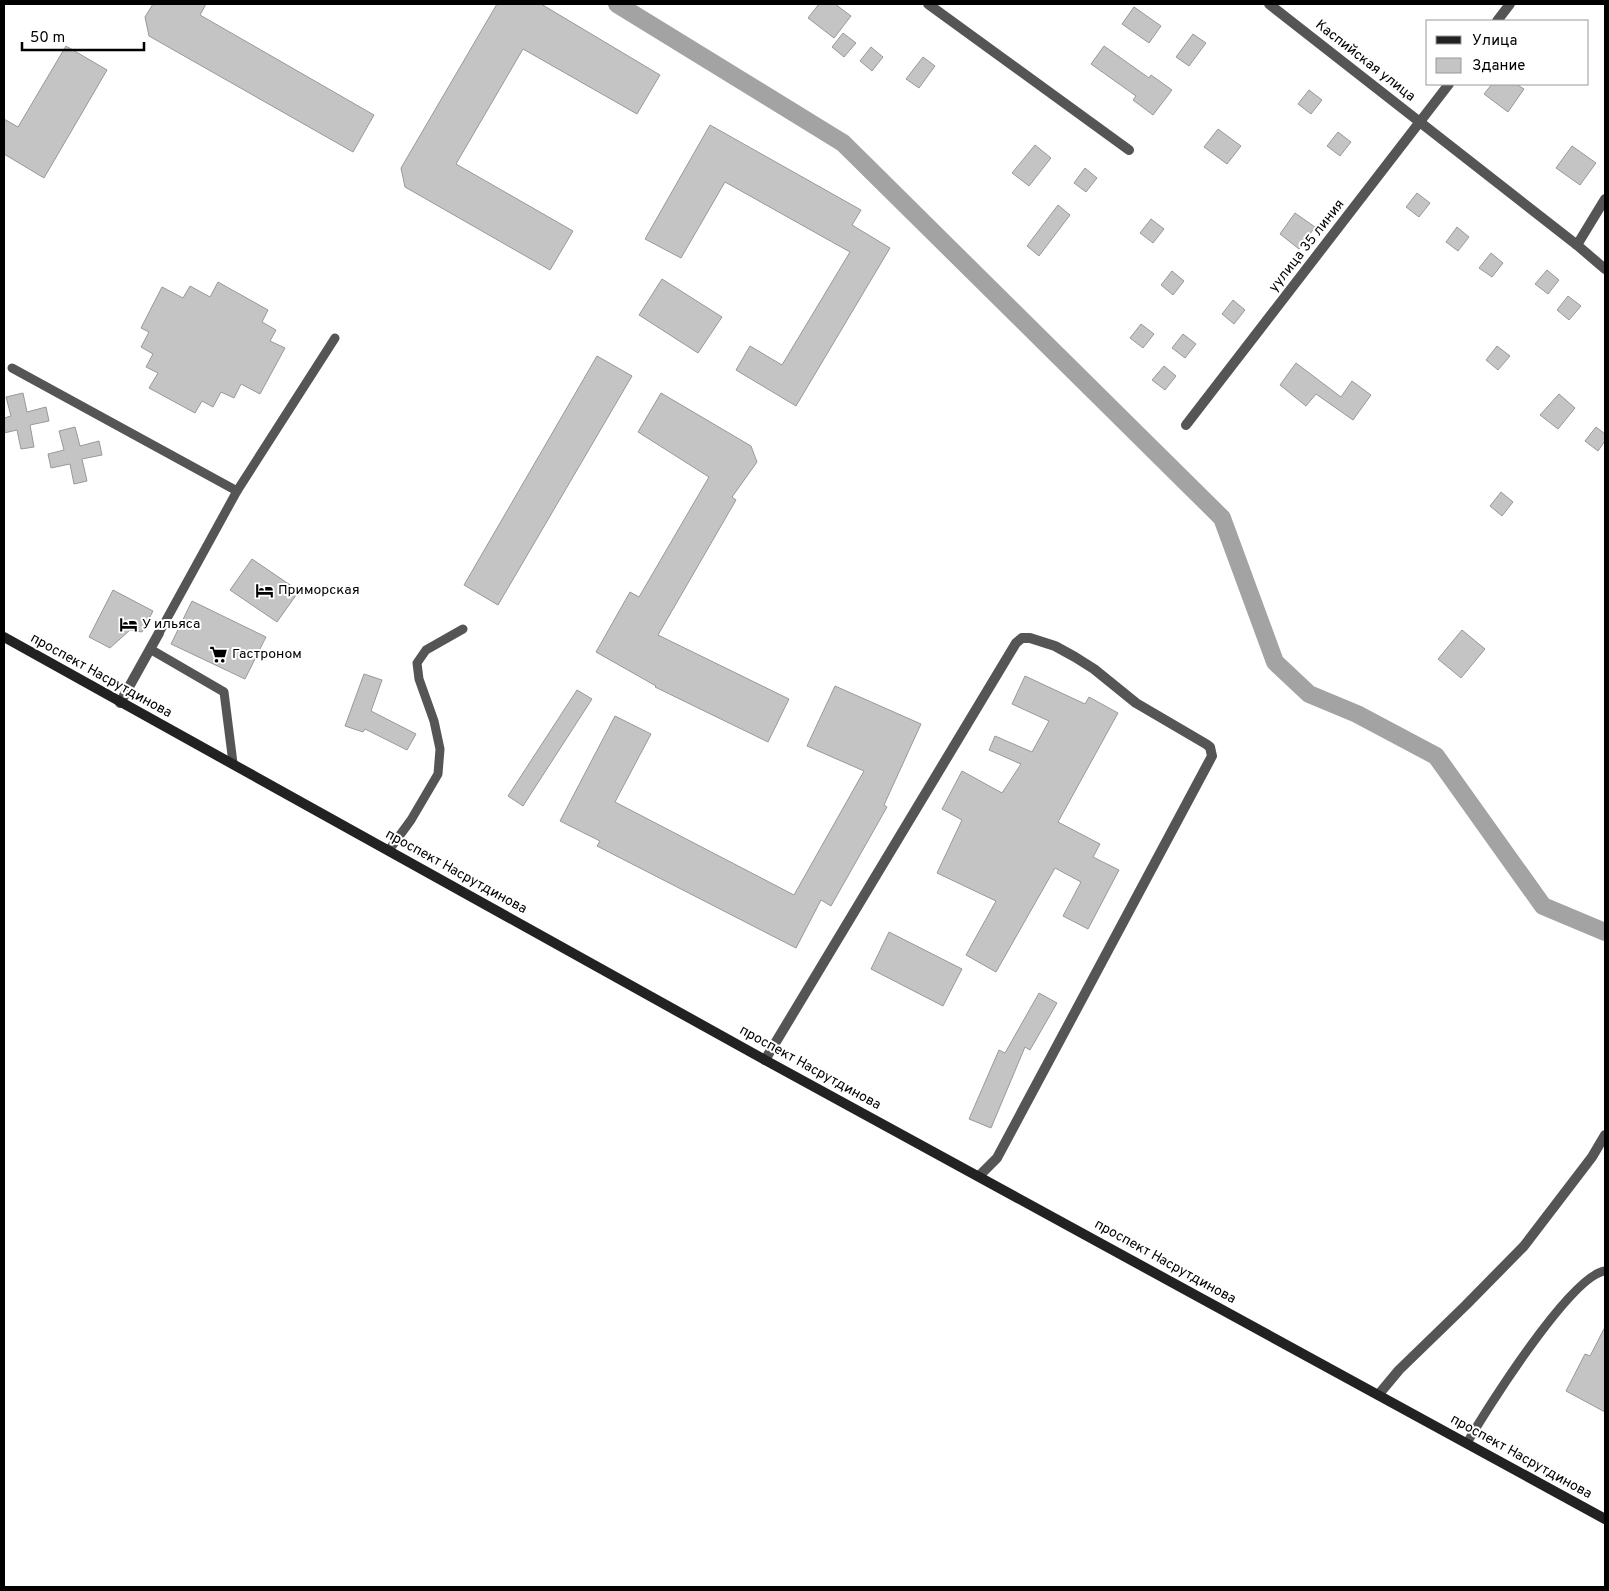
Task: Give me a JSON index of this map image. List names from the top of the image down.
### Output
{
  "streets": {
    "main road": ["проспект Насрутдинова"],
    "street": ["Каспийская улица", "уулица 35 линия"]
  },
  "crossings": [
    ["Каспийская улица", "уулица 35 линия"]
  ],
  "places": {
    "hotel": ["Приморская", "У ильяса"],
    "supermarket": ["Гастроном"]
  },
  "legend": ["Улица", "Здание"],
  "scale_bar": "50 m"
}
